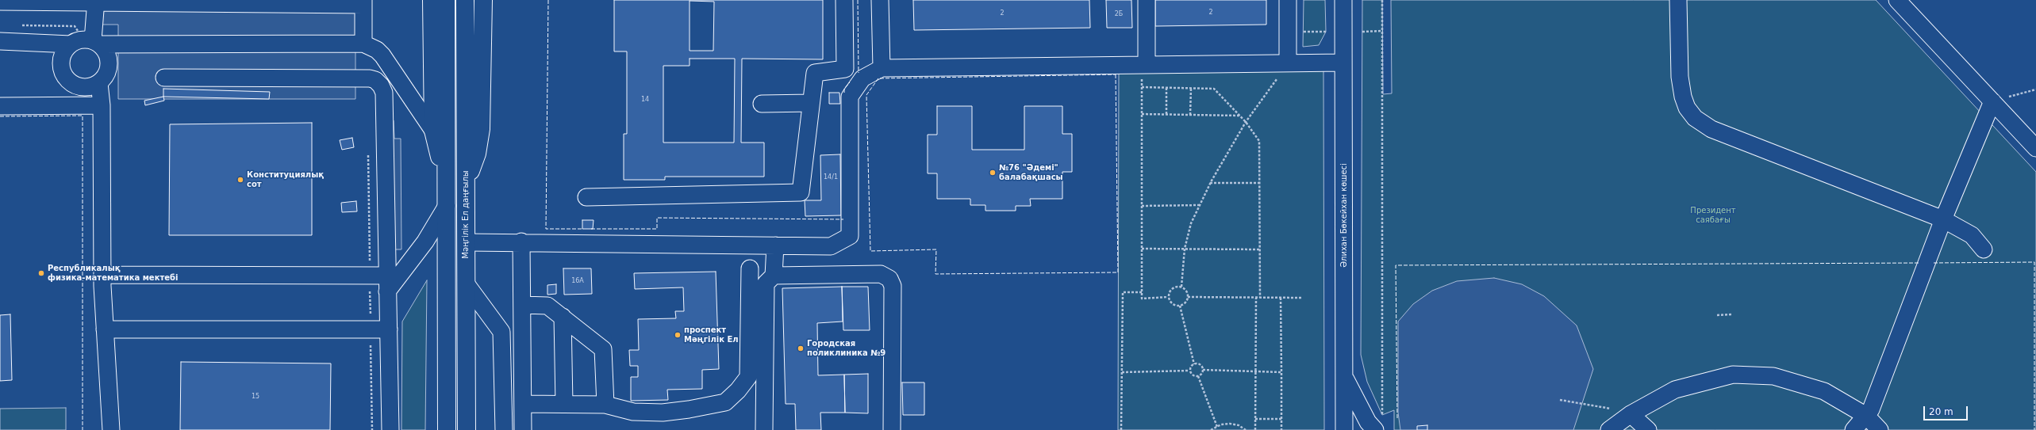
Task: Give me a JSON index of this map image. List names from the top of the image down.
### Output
{
  "streets": {
    "main road": ["Мәңгілік Ел даңғылы"],
    "street": ["Әлихан Бөкейхан көшесі"]
  },
  "parks": ["Президент саябағы"],
  "places": [
    "№76 \"Әдемі\" балабақшасы",
    "Конституциялық сот",
    "Республикалық физика-математика мектебі",
    "проспект Мәңгілік Ел",
    "Городская поликлиника №9"
  ],
  "house_numbers": [
    "2",
    "2",
    "2Б",
    "14",
    "14/1",
    "16А",
    "15"
  ],
  "scale_bar": "20 m"
}
